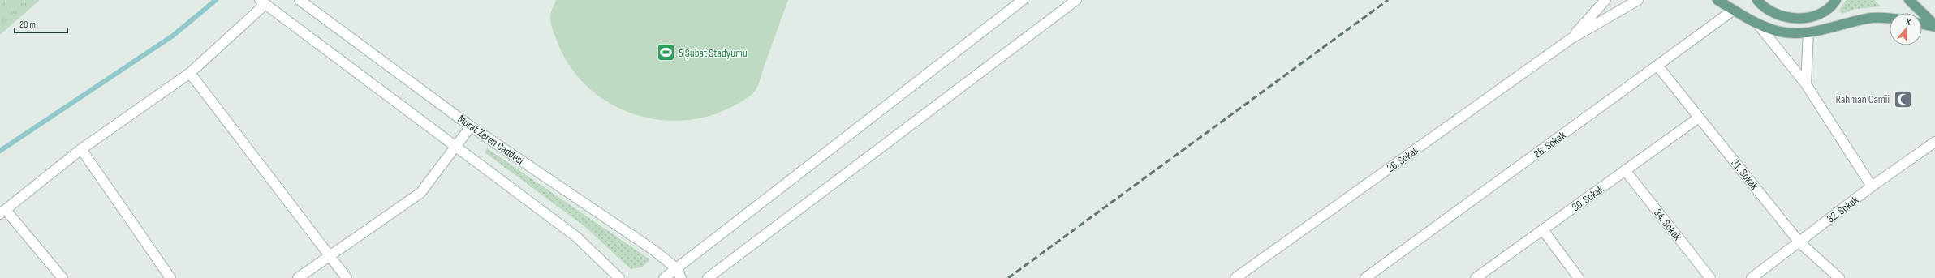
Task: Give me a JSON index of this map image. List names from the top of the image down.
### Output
{
  "streets": {
    "street": [
      "Murat Zeren Caddesi",
      "28. Sokak",
      "26. Sokak",
      "31. Sokak",
      "30. Sokak",
      "32. Sokak",
      "34. Sokak"
    ]
  },
  "crossings": [
    ["28. Sokak", "31. Sokak"],
    ["31. Sokak", "30. Sokak"],
    ["31. Sokak", "32. Sokak"],
    ["30. Sokak", "34. Sokak"]
  ],
  "places": {
    "sports": ["5 Şubat Stadyumu"],
    "mosque": ["Rahman Camii"]
  },
  "scale_bar": "20 m",
  "north": "top"
}
